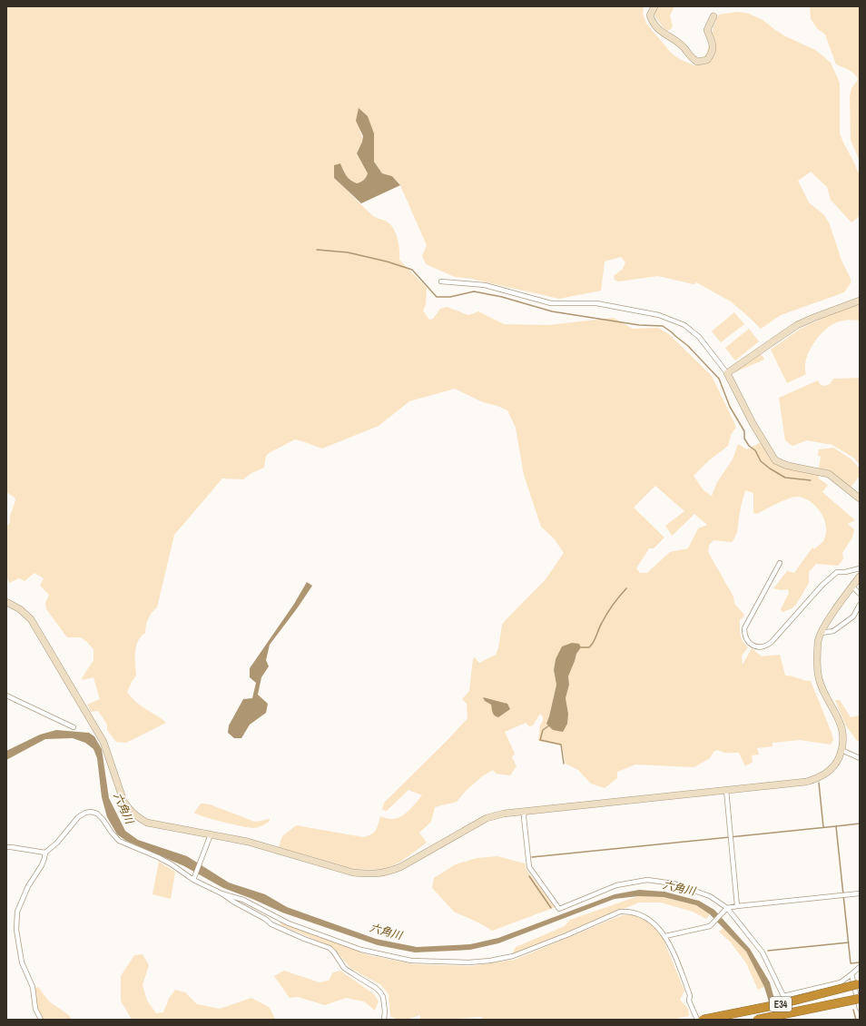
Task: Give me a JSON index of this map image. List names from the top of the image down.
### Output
{
  "streets": {
    "highway": ["E34"]
  },
  "water": ["六角川"]
}
